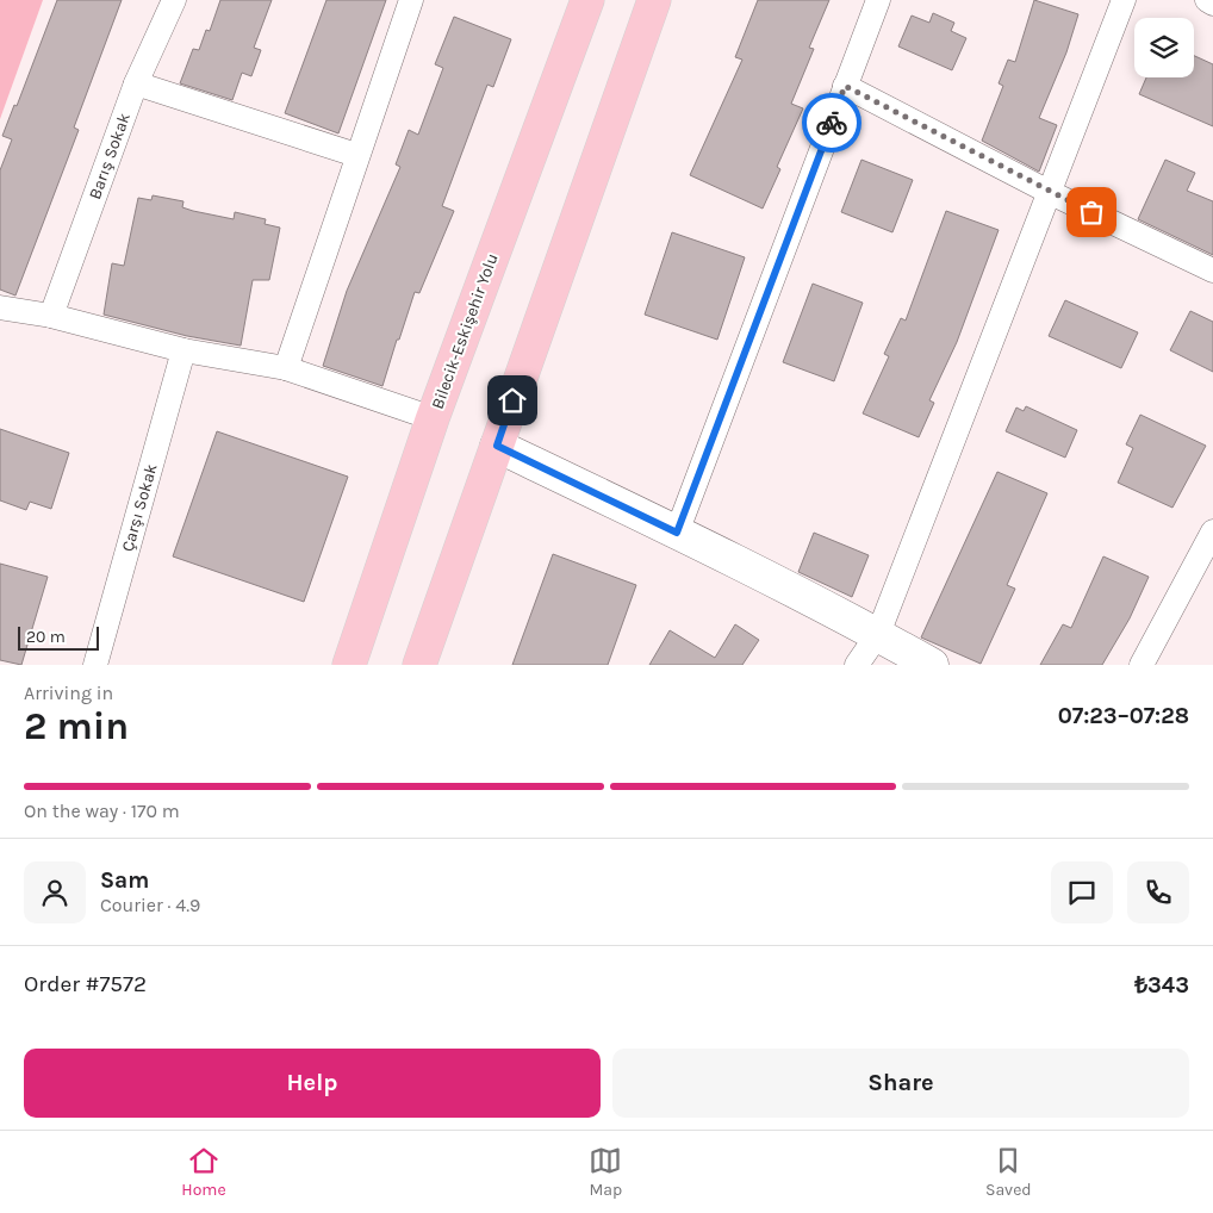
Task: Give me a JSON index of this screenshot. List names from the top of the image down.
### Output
{
  "streets": {
    "main road": ["Bilecik-Eskişehir Yolu"],
    "street": ["Barış Sokak", "Çarşı Sokak"]
  },
  "scale_bar": "20 m",
  "page": {
    "scale": "20 m",
    "heading": ["2 min", "Arriving in", "07:23–07:28"],
    "panel": [
      "Sam",
      "Courier · 4.9",
      "Order #7572",
      "₺343"
    ],
    "bar": "On the way · 170 m",
    "buttons": ["Help", "Share"],
    "tabs": ["Home", "Map", "Saved"]
  }
}
